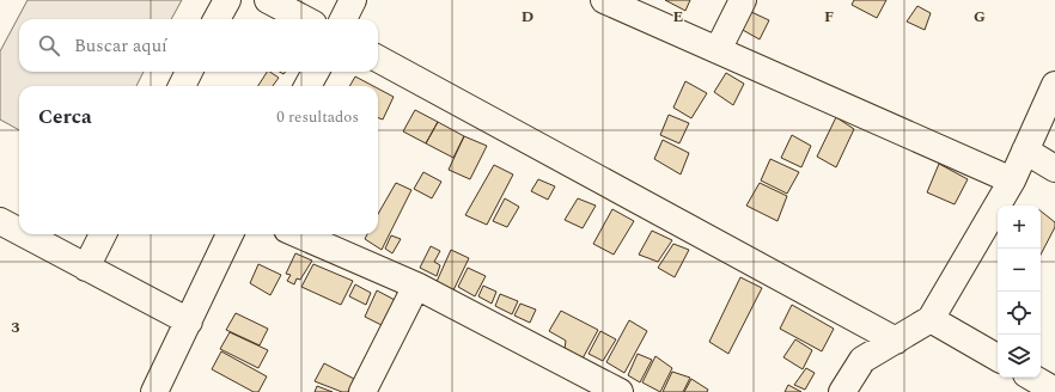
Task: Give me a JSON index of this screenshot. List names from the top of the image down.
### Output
{
  "page": {
    "search": "Buscar aquí",
    "heading": ["Cerca", "0 resultados"],
    "map_buttons": ["+", "−"]
  },
  "grid": {
    "columns": [
      "D",
      "E",
      "F",
      "G"
    ],
    "rows": ["3"]
  }
}
